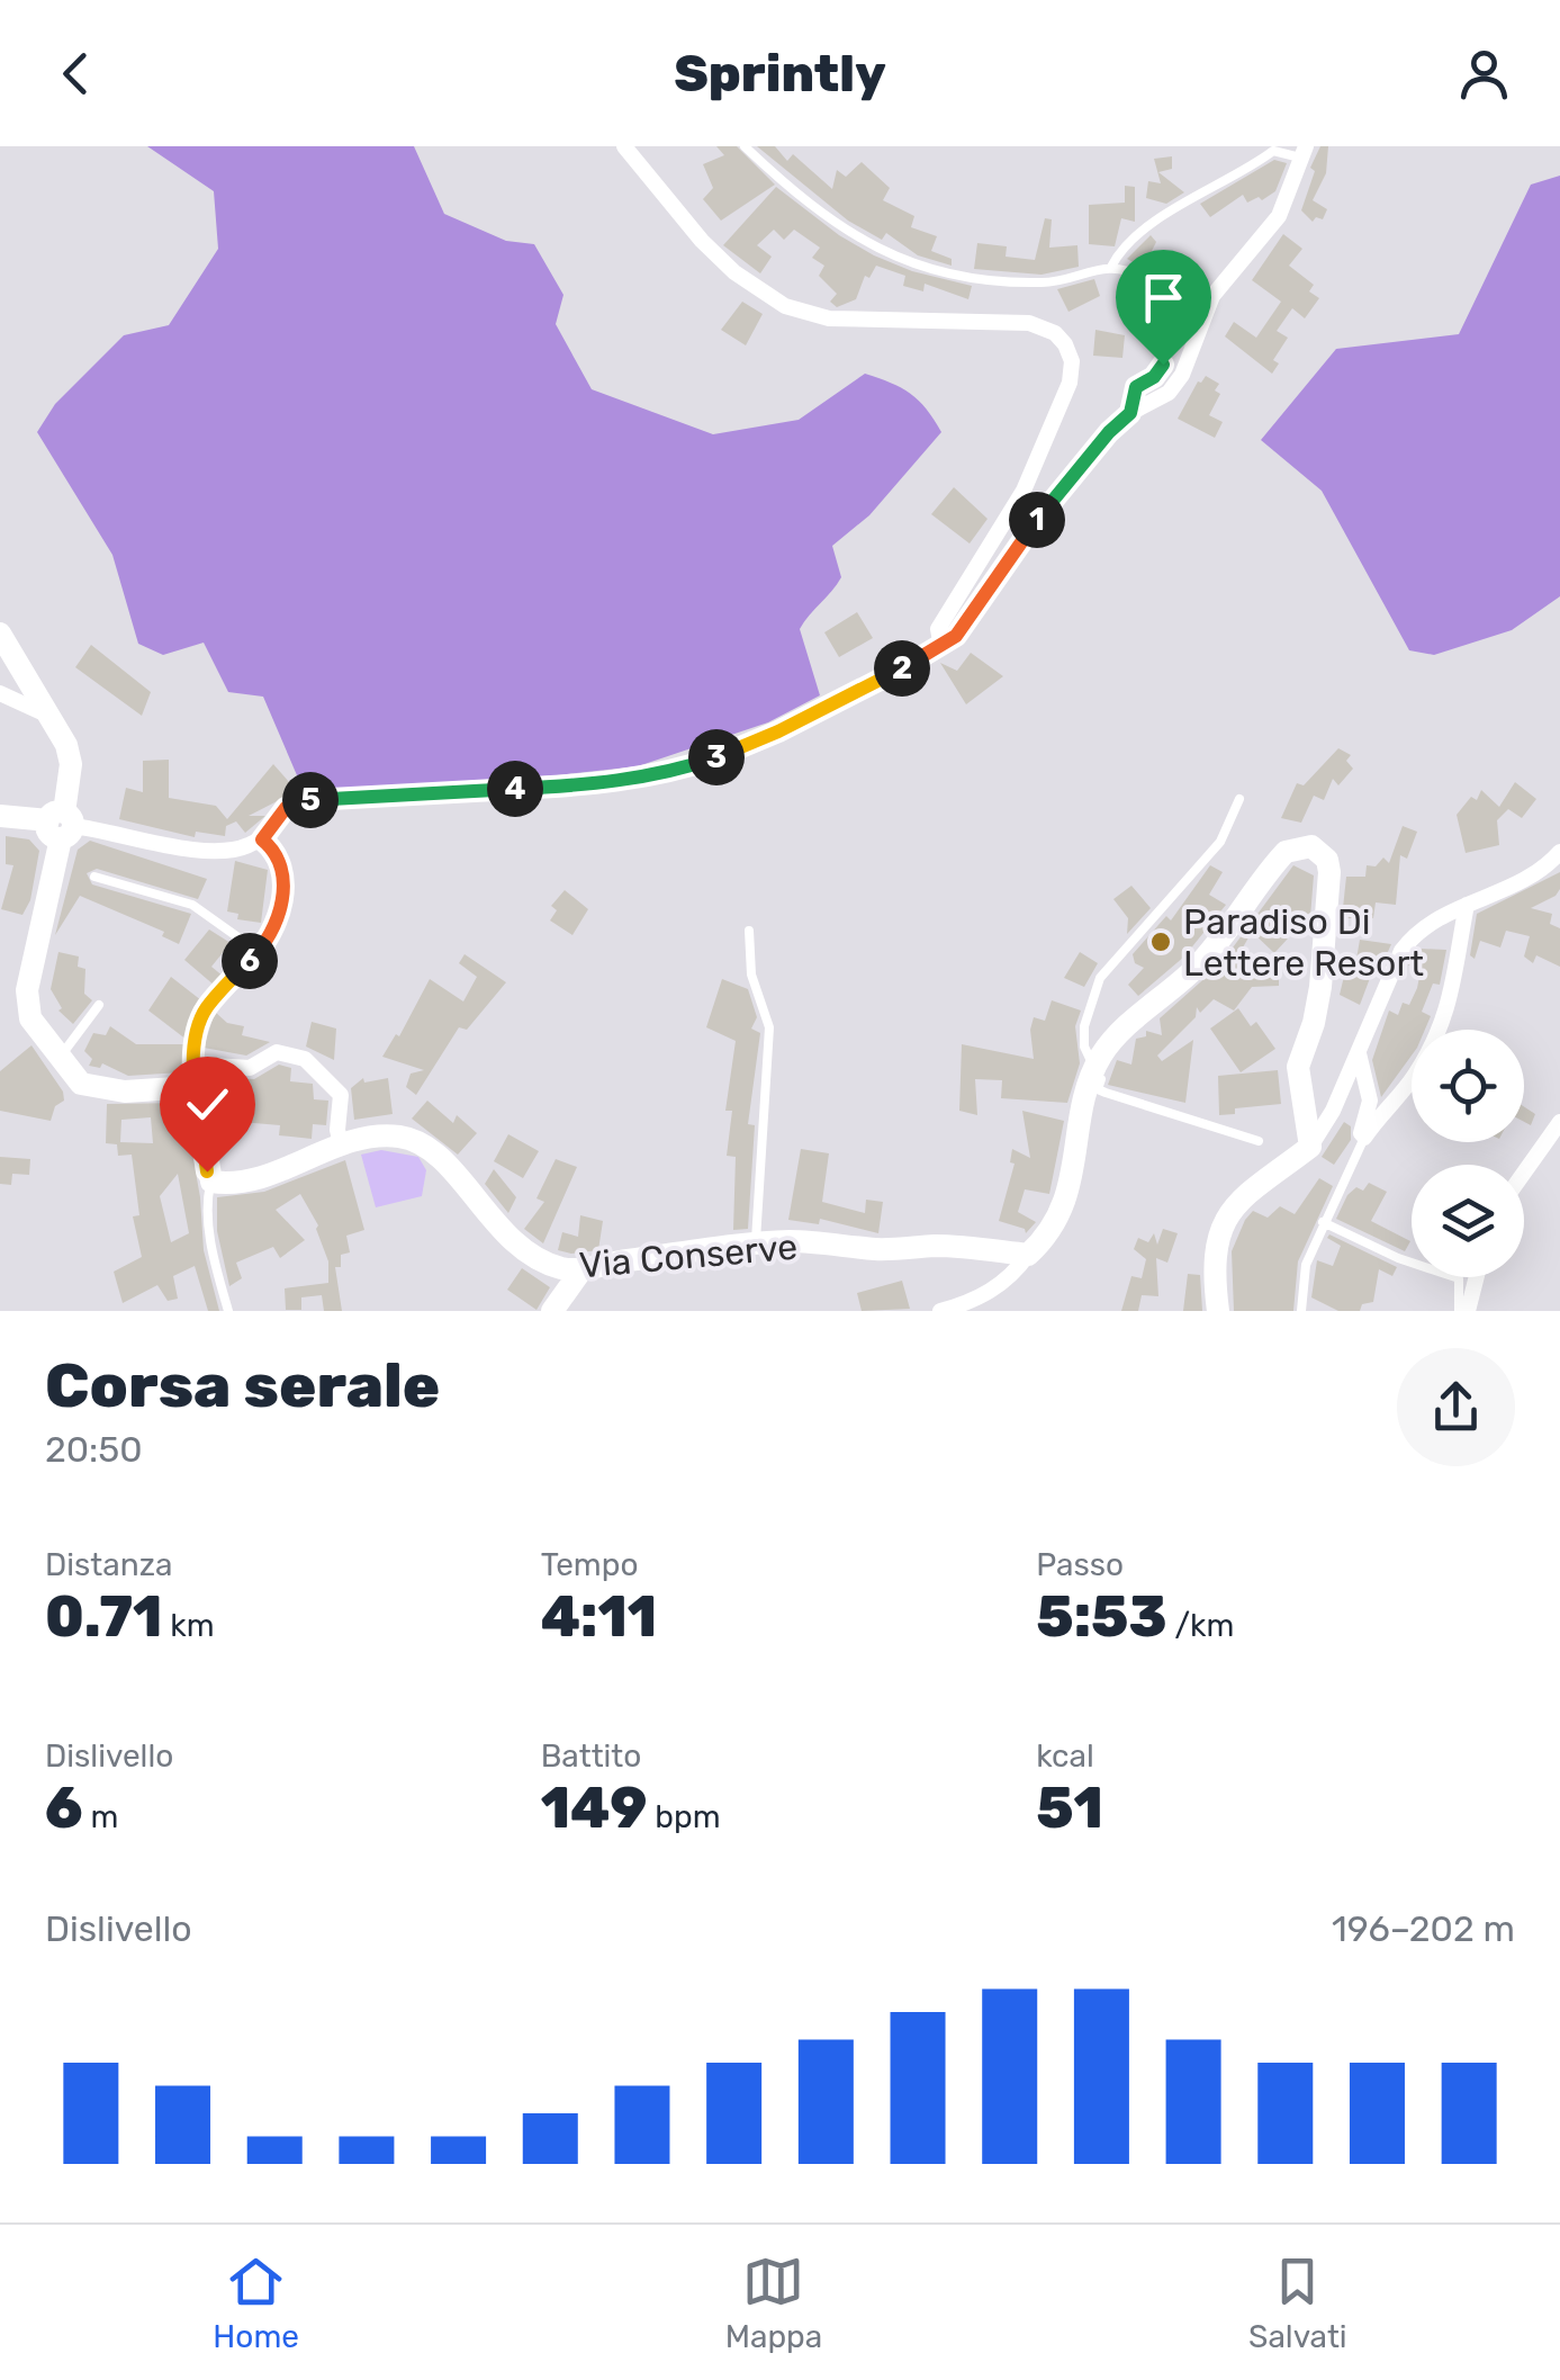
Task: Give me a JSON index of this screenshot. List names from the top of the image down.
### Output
{
  "streets": {
    "street": ["Via Conserve"]
  },
  "places": ["Paradiso Di Lettere Resort"],
  "page": {
    "header": "Sprintly",
    "pins": [
      "1",
      "2",
      "3",
      "4",
      "5",
      "6"
    ],
    "heading": ["Corsa serale", "20:50"],
    "stats": [
      ["Distanza", "0.71 km"],
      ["Tempo", "4:11"],
      ["Passo", "5:53 /km"],
      ["Dislivello", "6 m"],
      ["Battito", "149 bpm"],
      ["kcal", "51"]
    ],
    "chart": ["Dislivello", "196–202 m"],
    "tabs": ["Home", "Mappa", "Salvati"]
  }
}
